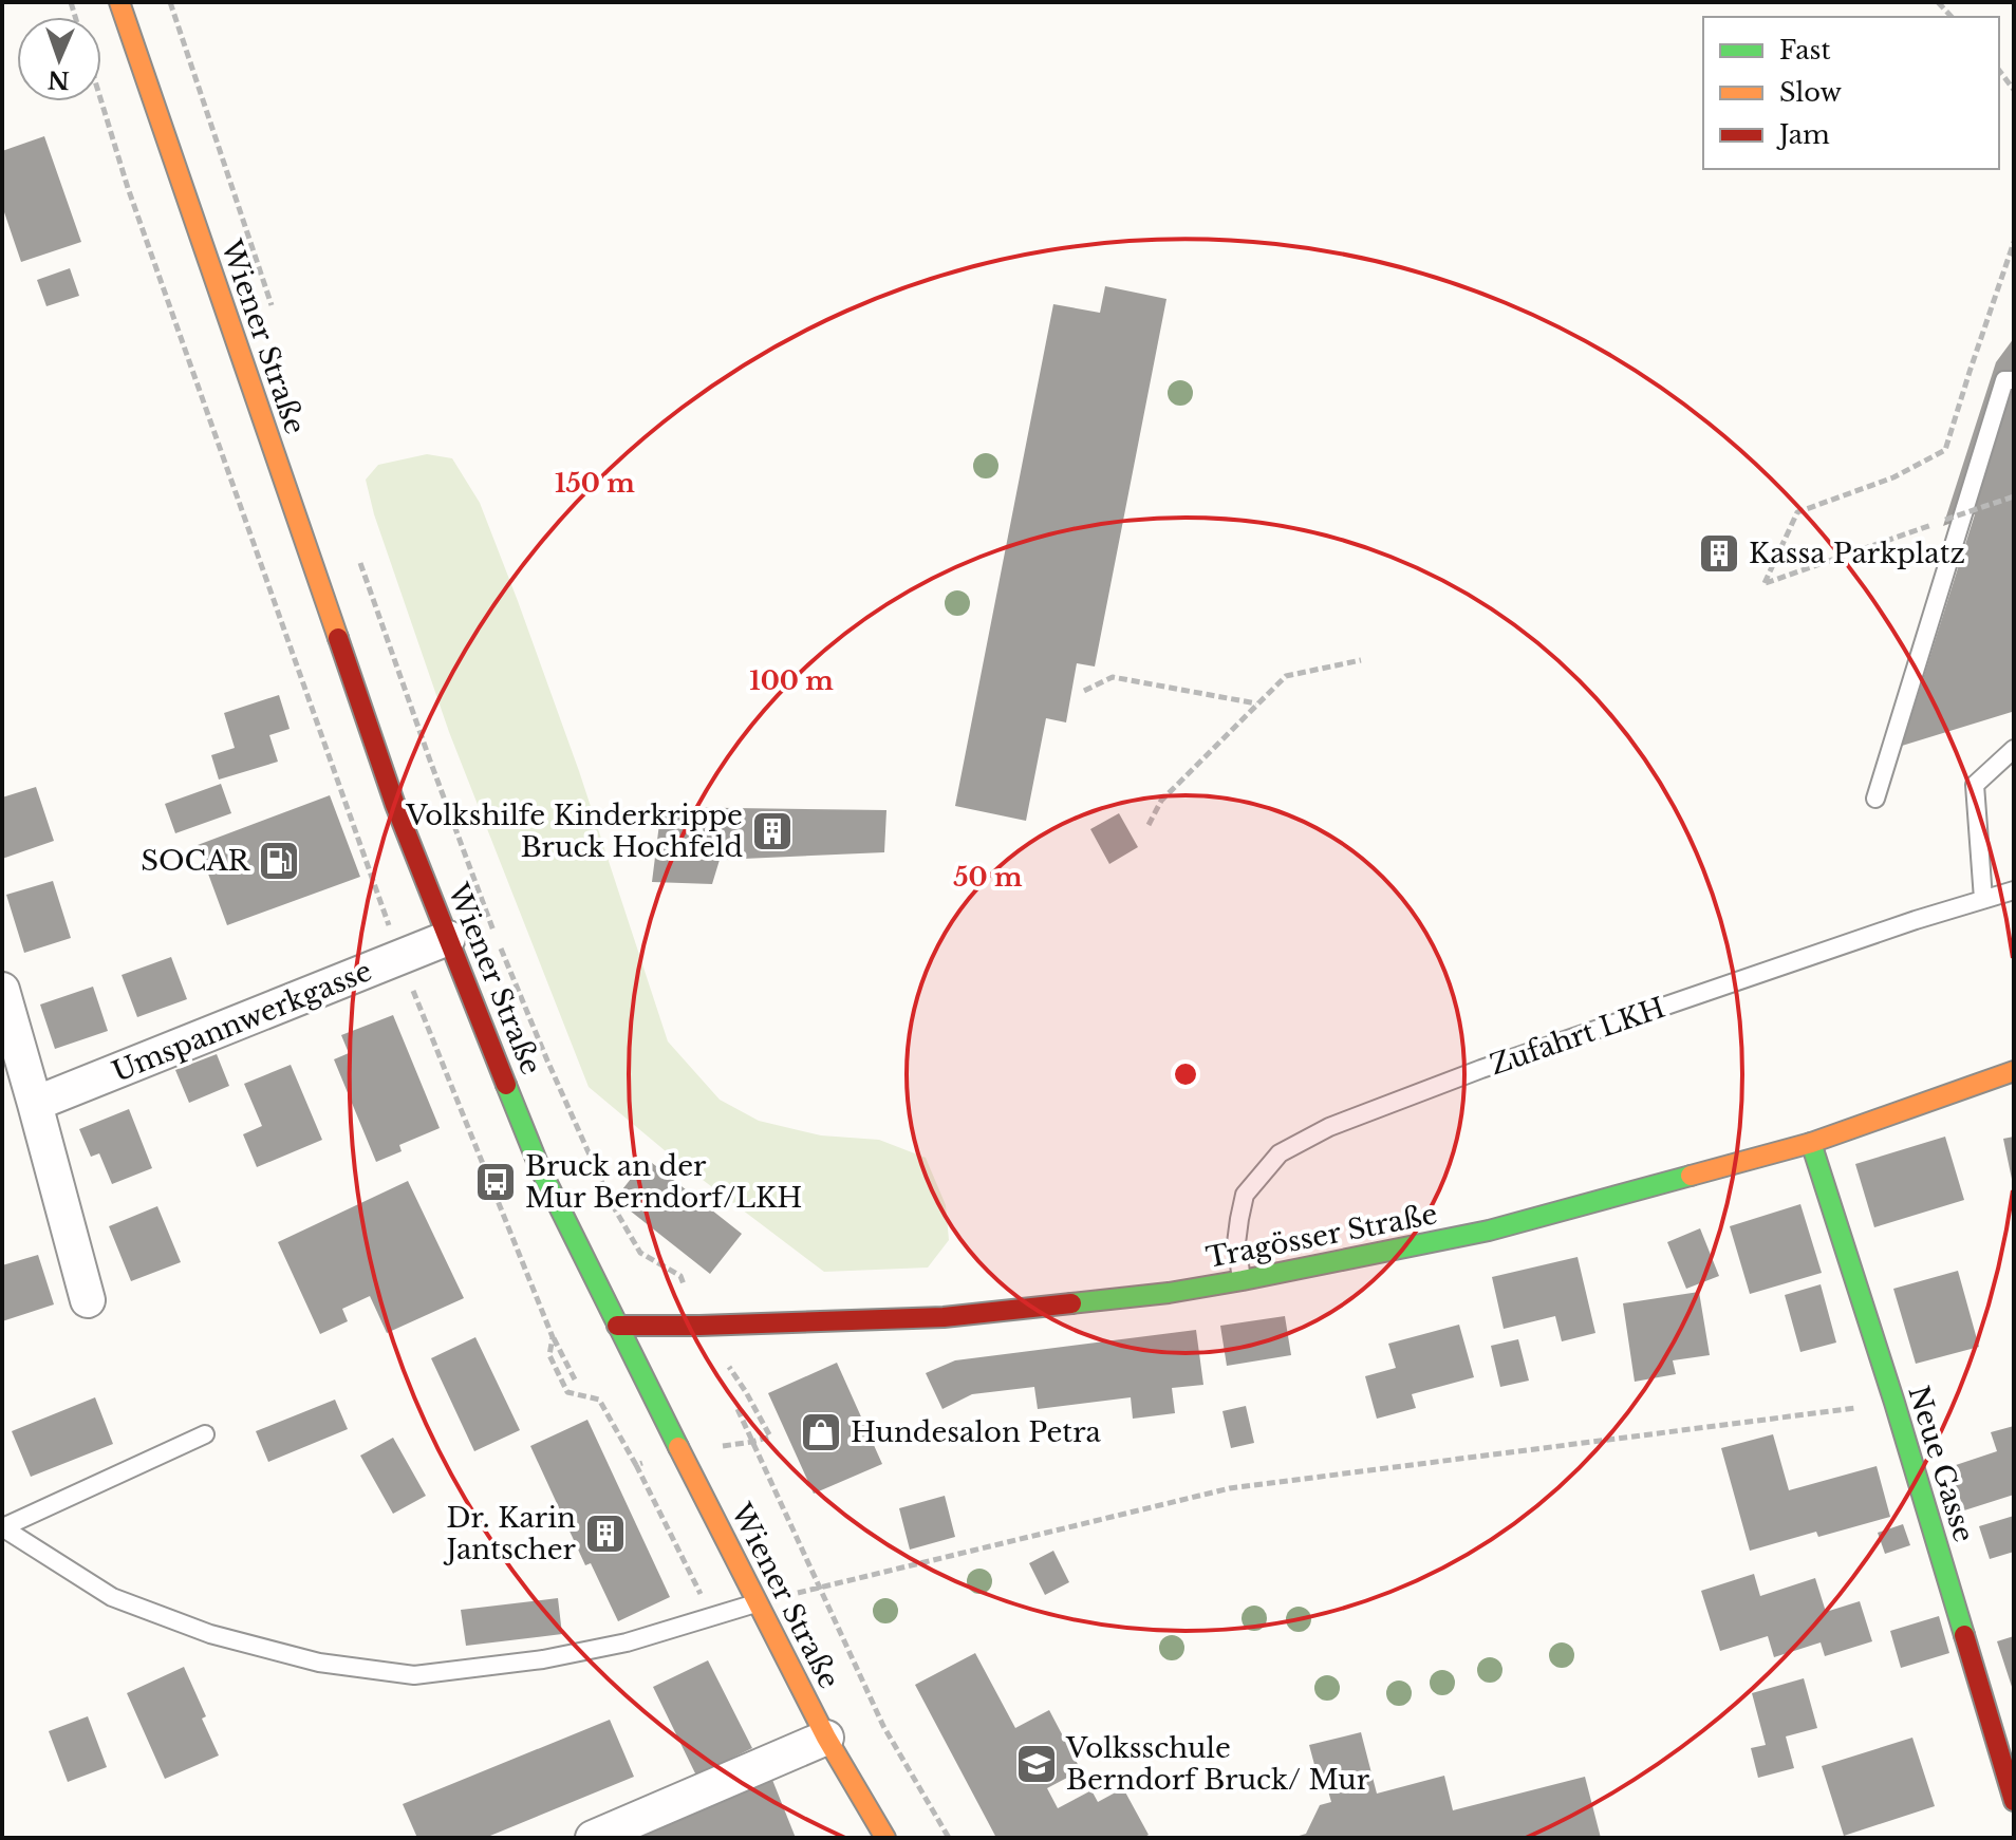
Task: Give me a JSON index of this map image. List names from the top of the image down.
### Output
{
  "streets": {
    "main road": ["Wiener Straße", "Tragösser Straße", "Neue Gasse"],
    "street": ["Umspannwerkgasse"],
    "lane": ["Zufahrt LKH"]
  },
  "crossings": [
    ["Wiener Straße", "Umspannwerkgasse"],
    ["Wiener Straße", "Tragösser Straße"],
    ["Zufahrt LKH", "Tragösser Straße"],
    ["Tragösser Straße", "Neue Gasse"]
  ],
  "places": {
    "building": ["Kassa Parkplatz", "Volkshilfe Kinderkrippe Bruck Hochfeld", "Dr. Karin Jantscher"],
    "fuel station": ["SOCAR"],
    "bus stop": ["Bruck an der Mur Berndorf/LKH"],
    "shop": ["Hundesalon Petra"],
    "school or university": ["Volksschule Berndorf Bruck/ Mur"]
  },
  "legend": ["Fast", "Slow", "Jam"],
  "north": "bottom",
  "rings": ["150 m", "100 m", "50 m"]
}
